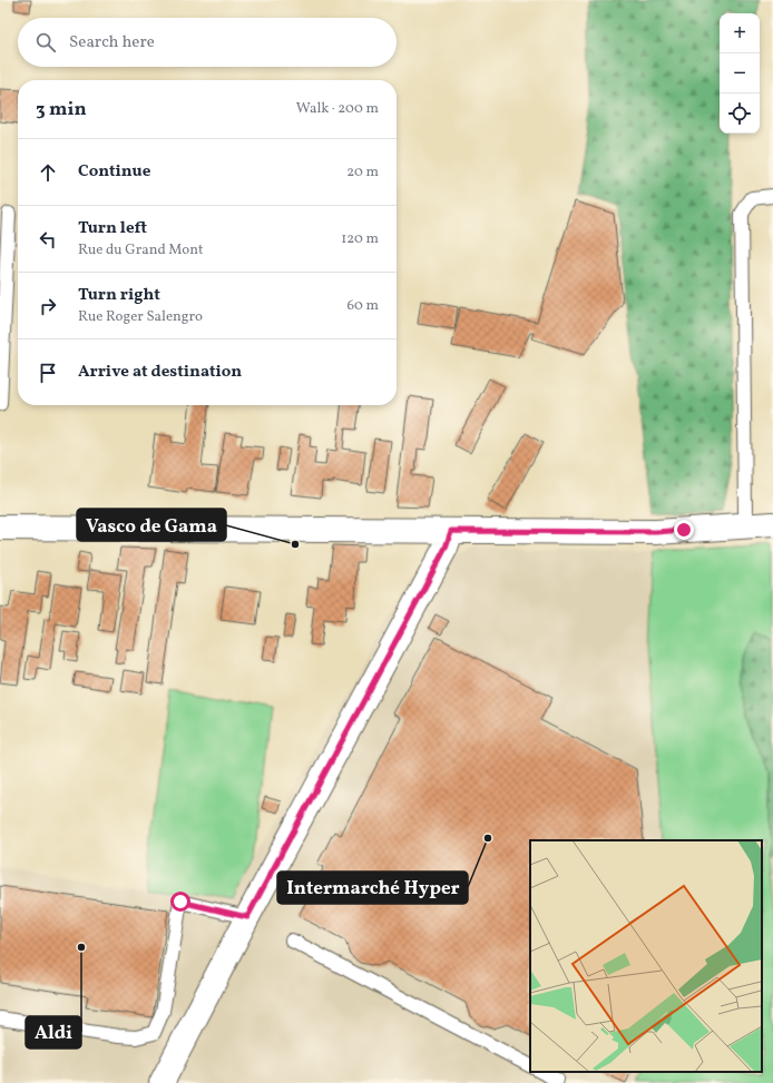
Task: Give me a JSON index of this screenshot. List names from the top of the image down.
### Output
{
  "places": ["Vasco de Gama", "Intermarché Hyper", "Aldi"],
  "page": {
    "map_buttons": ["+", "−"],
    "search": "Search here",
    "heading": ["3 min", "Walk · 200 m"],
    "list": [
      ["Continue", "20 m"],
      ["Turn left", "Rue du Grand Mont", "120 m"],
      ["Turn right", "Rue Roger Salengro", "60 m"],
      "Arrive at destination"
    ]
  }
}
